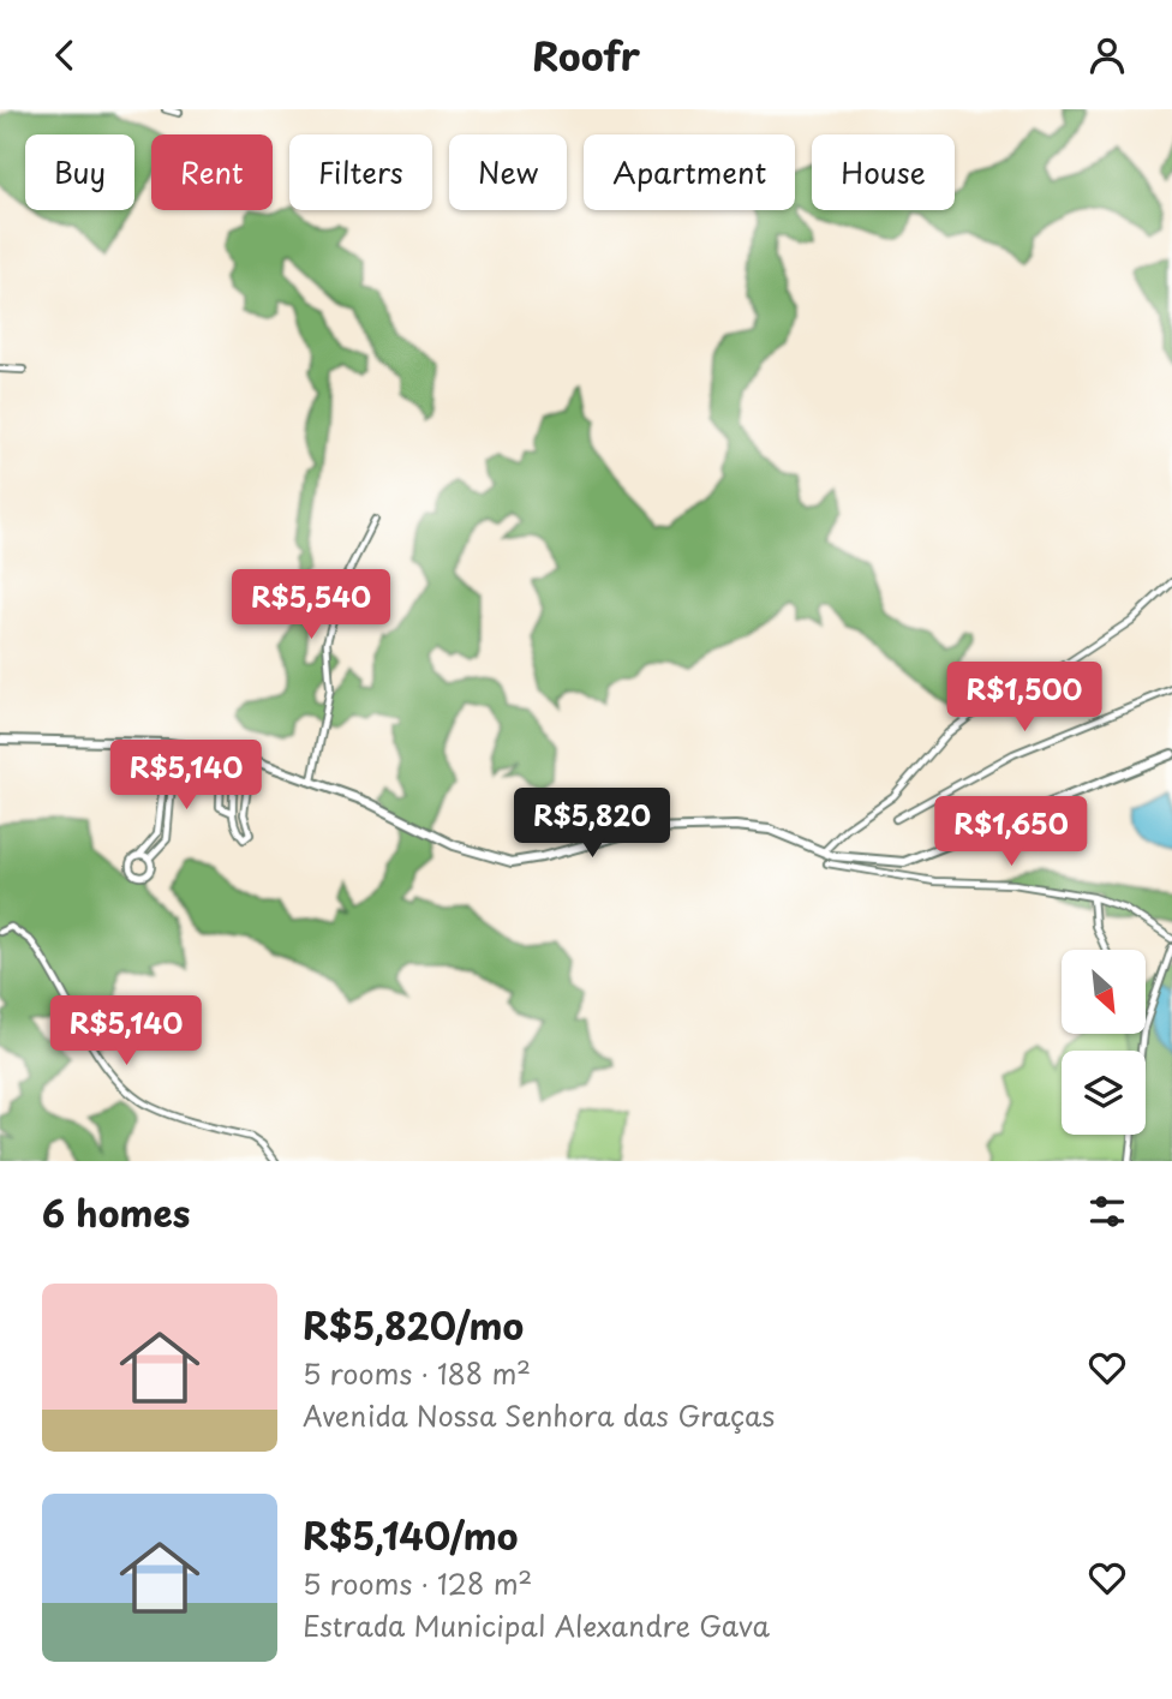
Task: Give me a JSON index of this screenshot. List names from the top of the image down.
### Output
{
  "north": "bottom right",
  "page": {
    "header": "Roofr",
    "chip": [
      "Buy",
      "Rent",
      "Filters",
      "New",
      "Apartment",
      "House"
    ],
    "price": [
      "R$5,540",
      "R$1,500",
      "R$5,140",
      "R$5,820",
      "R$1,650",
      "R$5,140"
    ],
    "heading": "6 homes",
    "list": [
      {
        "name": "R$5,820/mo",
        "note": "5 rooms · 188 m² · Avenida Nossa Senhora das Graças"
      },
      {
        "name": "R$5,140/mo",
        "note": "5 rooms · 128 m² · Estrada Municipal Alexandre Gava"
      }
    ]
  }
}
